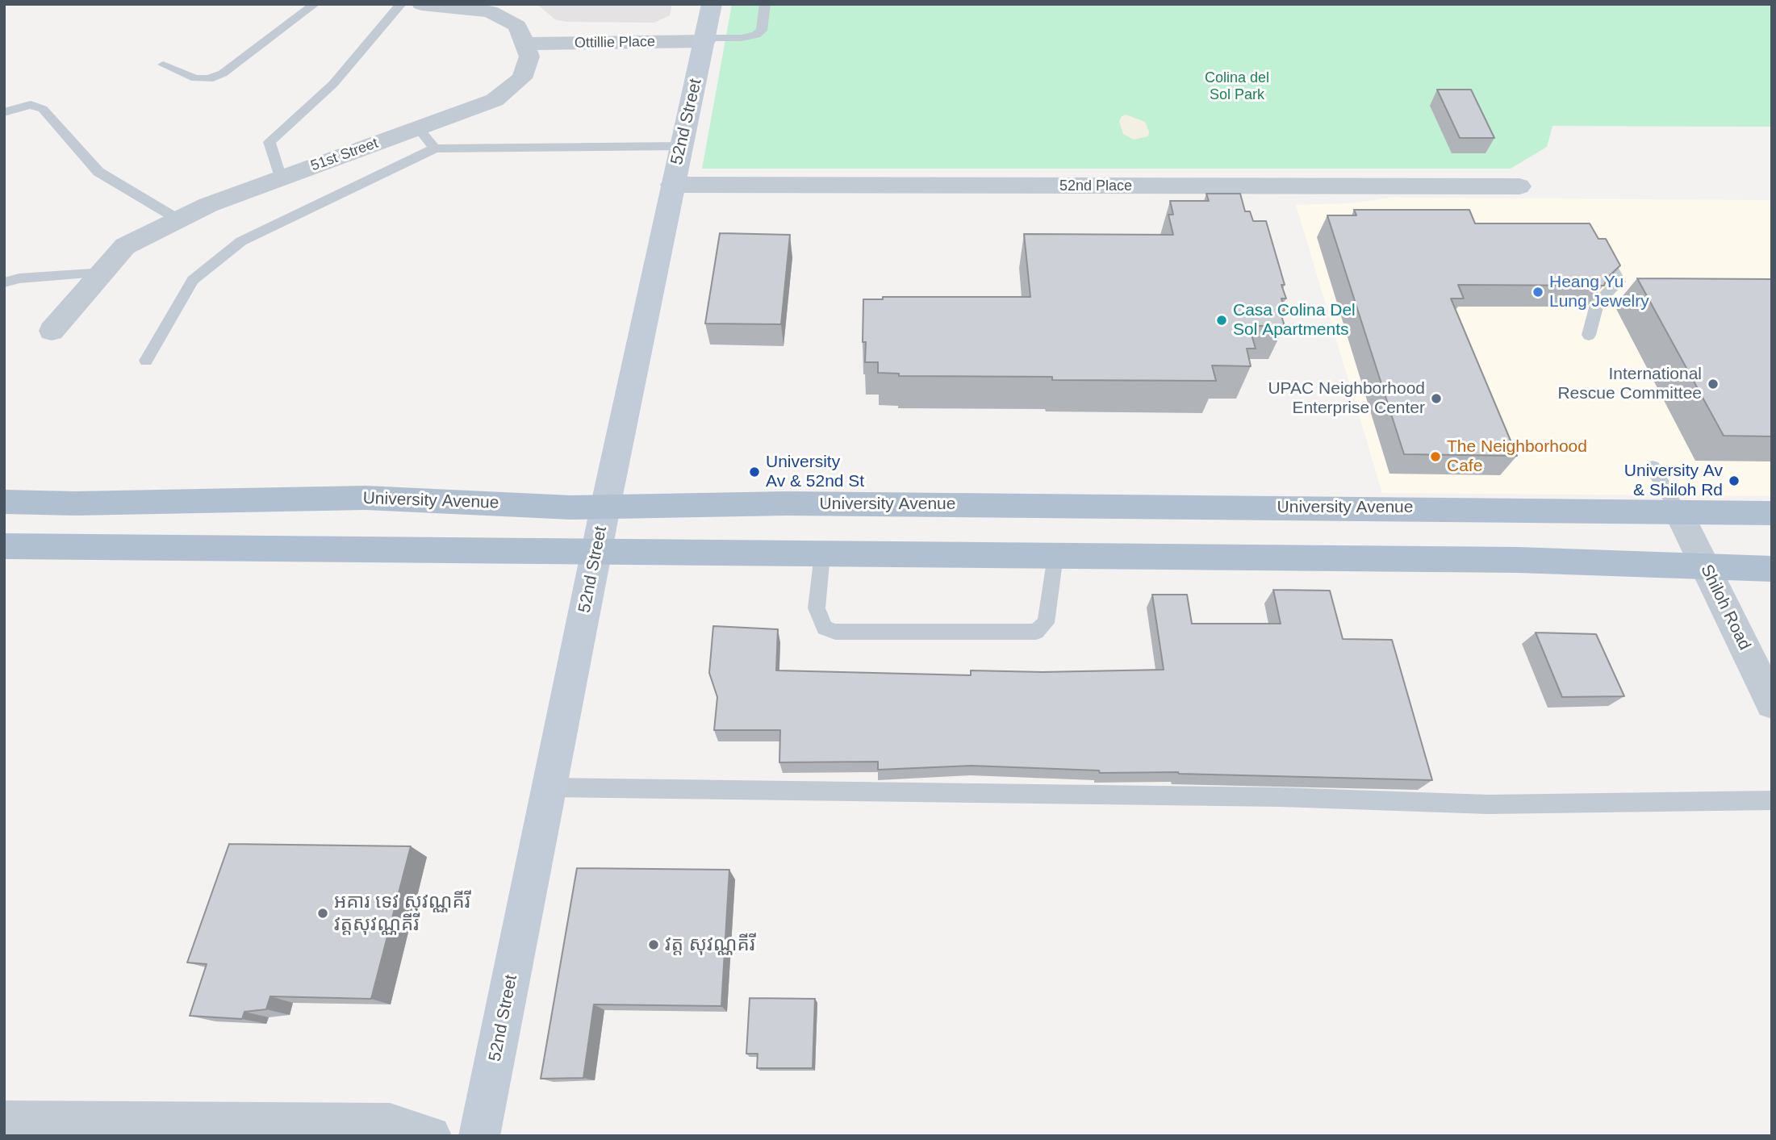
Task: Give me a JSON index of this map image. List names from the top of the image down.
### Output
{
  "streets": {
    "main road": ["University Avenue"],
    "street": [
      "Ottillie Place",
      "52nd Street",
      "51st Street",
      "52nd Place",
      "Shiloh Road"
    ]
  },
  "crossings": [
    ["Ottillie Place", "52nd Street"],
    ["Ottillie Place", "51st Street"],
    ["52nd Street", "52nd Place"],
    ["52nd Street", "University Avenue"],
    ["University Avenue", "Shiloh Road"]
  ],
  "parks": ["Colina del Sol Park"],
  "places": [
    "Heang Yu Lung Jewelry",
    "Casa Colina Del Sol Apartments",
    "International Rescue Committee",
    "UPAC Neighborhood Enterprise Center",
    "The Neighborhood Cafe",
    "University Av & 52nd St",
    "University Av & Shiloh Rd",
    "អគារ ទេវ សុវណ្ណគីរី វត្តសុវណ្ណគីរី",
    "វត្ត សុវណ្ណគីរី"
  ]
}
